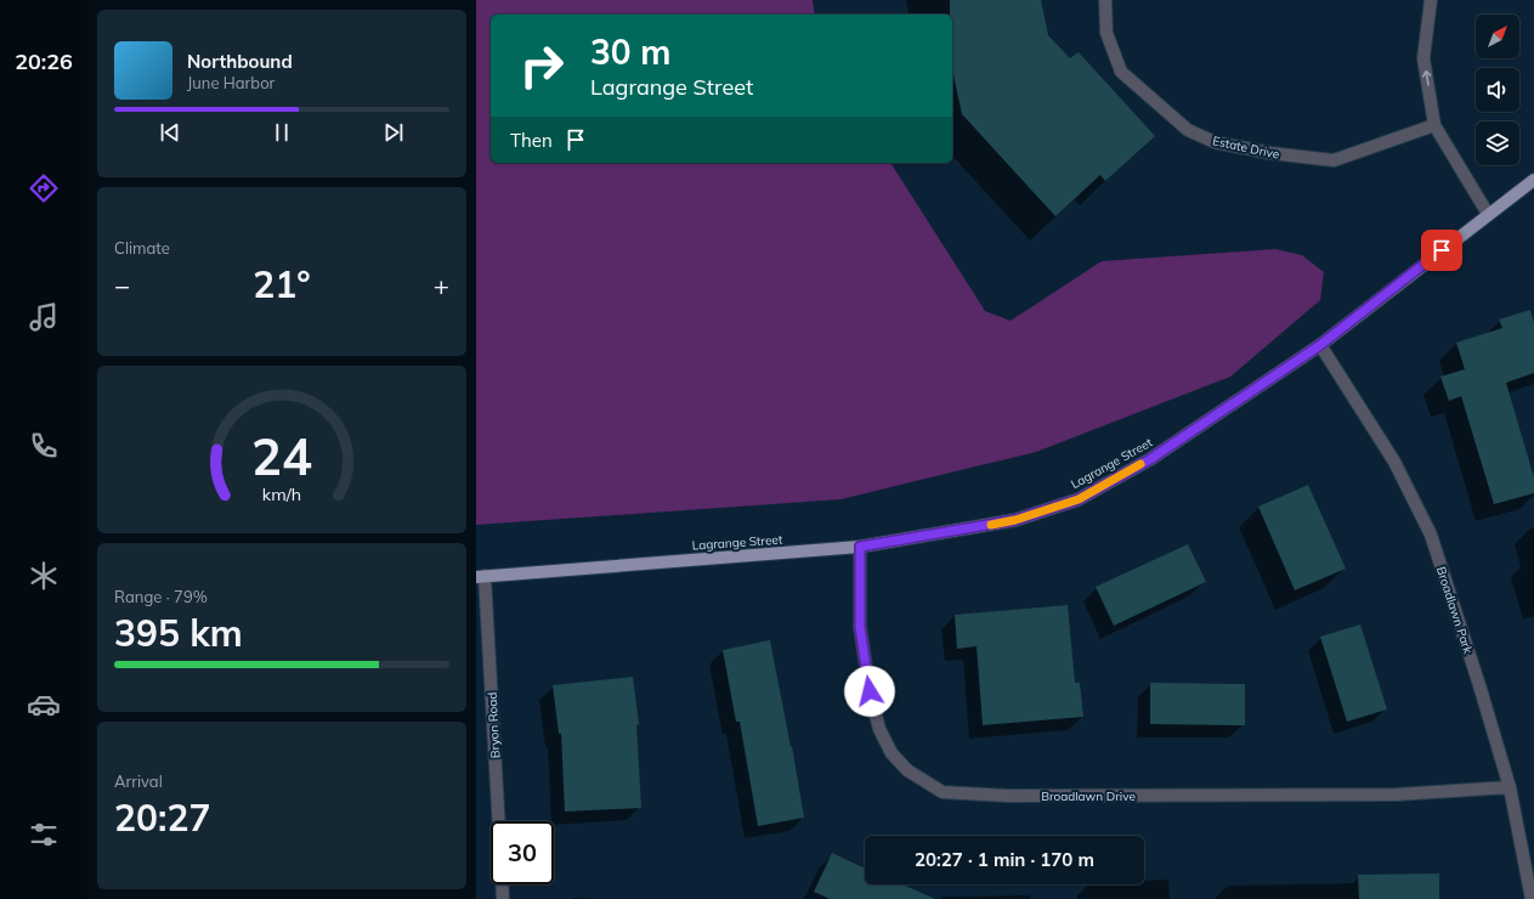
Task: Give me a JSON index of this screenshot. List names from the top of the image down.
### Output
{
  "streets": {
    "main road": ["Lagrange Street"],
    "street": [
      "Estate Drive",
      "Broadlawn Park",
      "Bryon Road",
      "Broadlawn Drive"
    ]
  },
  "crossings": [
    ["Lagrange Street", "Broadlawn Park"],
    ["Lagrange Street", "Bryon Road"],
    ["Lagrange Street", "Broadlawn Drive"],
    ["Broadlawn Park", "Broadlawn Drive"]
  ],
  "north": "top right",
  "page": {
    "tabs": "20:26",
    "turn": ["30 m", "Lagrange Street"],
    "song": ["Northbound", "June Harbor"],
    "then": "Then",
    "tile": [
      "Climate",
      ["Range · 79%", "395 km"],
      ["Arrival", "20:27"]
    ],
    "heat": ["−", "21°", "+"],
    "limit": "30",
    "trip": "20:27 · 1 min · 170 m",
    "gauge": ["24", "km/h"]
  }
}
